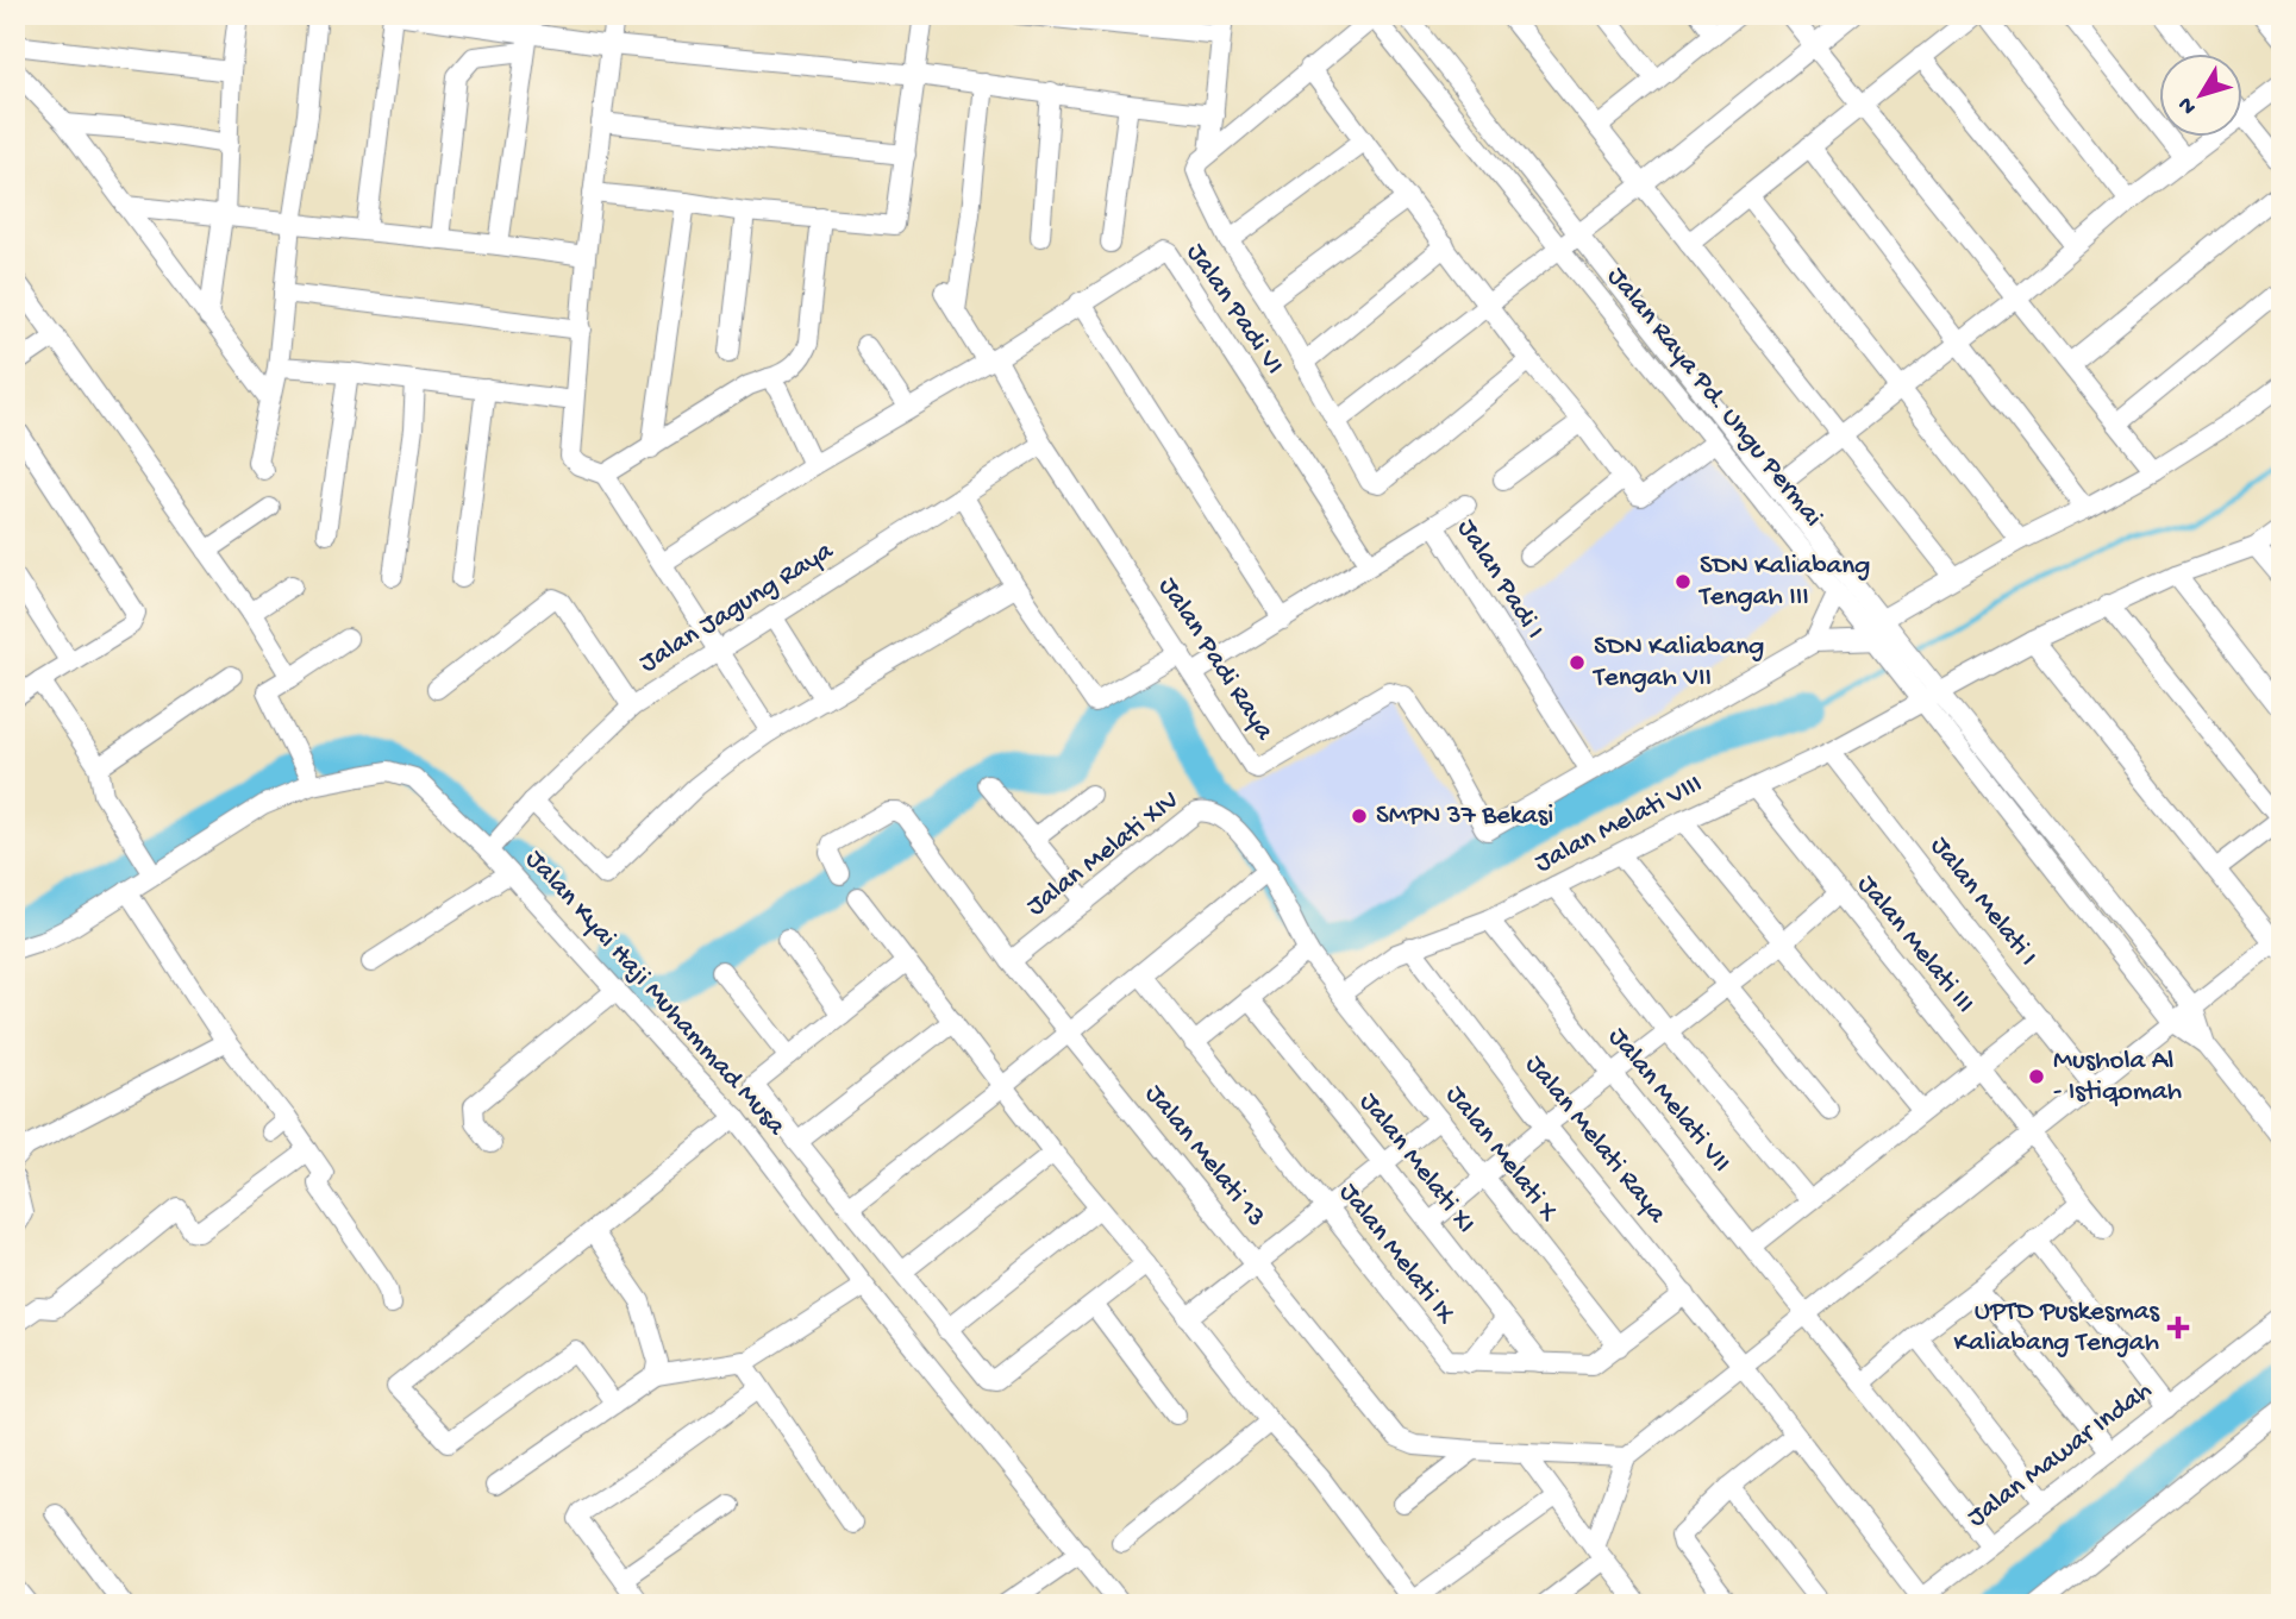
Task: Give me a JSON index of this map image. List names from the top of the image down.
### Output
{
  "streets": {
    "street": [
      "Jalan Padi VI",
      "Jalan Raya Pd. Ungu Permai",
      "Jalan Padi I",
      "Jalan Jagung Raya",
      "Jalan Padi Raya",
      "Jalan Melati VIII",
      "Jalan Melati XIV",
      "Jalan Melati I",
      "Jalan Melati III",
      "Jalan Kyai Haji Muhammad Musa",
      "Jalan Melati VII",
      "Jalan Melati Raya",
      "Jalan Melati X",
      "Jalan Melati 13",
      "Jalan Melati XI",
      "Jalan Melati IX",
      "Jalan Mawar Indah"
    ]
  },
  "crossings": [
    ["Jalan Padi VI", "Jalan Padi I"],
    ["Jalan Padi VI", "Jalan Padi Raya"],
    ["Jalan Raya Pd. Ungu Permai", "Jalan Padi Raya"],
    ["Jalan Raya Pd. Ungu Permai", "Jalan Melati VIII"],
    ["Jalan Padi I", "Jalan Padi Raya"],
    ["Jalan Jagung Raya", "Jalan Padi Raya"],
    ["Jalan Jagung Raya", "Jalan Kyai Haji Muhammad Musa"],
    ["Jalan Melati VIII", "Jalan Melati XIV"],
    ["Jalan Melati VIII", "Jalan Melati I"],
    ["Jalan Melati VIII", "Jalan Melati III"],
    ["Jalan Melati VIII", "Jalan Melati VII"],
    ["Jalan Melati VIII", "Jalan Melati Raya"],
    ["Jalan Melati VIII", "Jalan Melati X"],
    ["Jalan Melati XIV", "Jalan Melati X"],
    ["Jalan Melati XIV", "Jalan Melati 13"],
    ["Jalan Melati VII", "Jalan Mawar Indah"],
    ["Jalan Melati Raya", "Jalan Melati IX"],
    ["Jalan Melati Raya", "Jalan Mawar Indah"],
    ["Jalan Melati X", "Jalan Melati IX"],
    ["Jalan Melati XI", "Jalan Melati IX"]
  ],
  "places": {
    "other": [
      "SDN Kaliabang Tengah III",
      "SDN Kaliabang Tengah VII",
      "SMPN 37 Bekasi",
      "Mushola Al - Istiqomah"
    ],
    "health": ["UPTD Puskesmas Kaliabang Tengah"]
  },
  "north": "bottom left"
}
